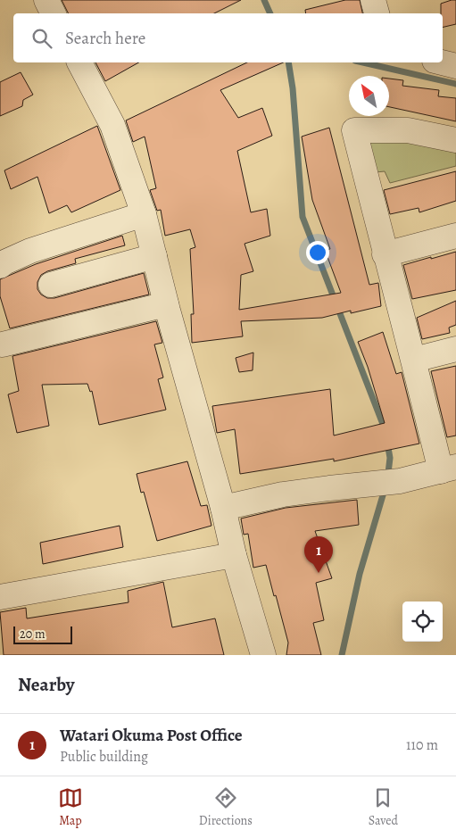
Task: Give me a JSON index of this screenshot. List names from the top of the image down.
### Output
{
  "scale_bar": "20 m",
  "north": "top left",
  "page": {
    "search": "Search here",
    "pins": "1",
    "scale": "20 m",
    "heading": "Nearby",
    "list": [
      {
        "mark": "1",
        "name": "Watari Okuma Post Office",
        "note": "Public building",
        "value": "110 m"
      }
    ],
    "nav": ["Map", "Directions", "Saved"]
  }
}
